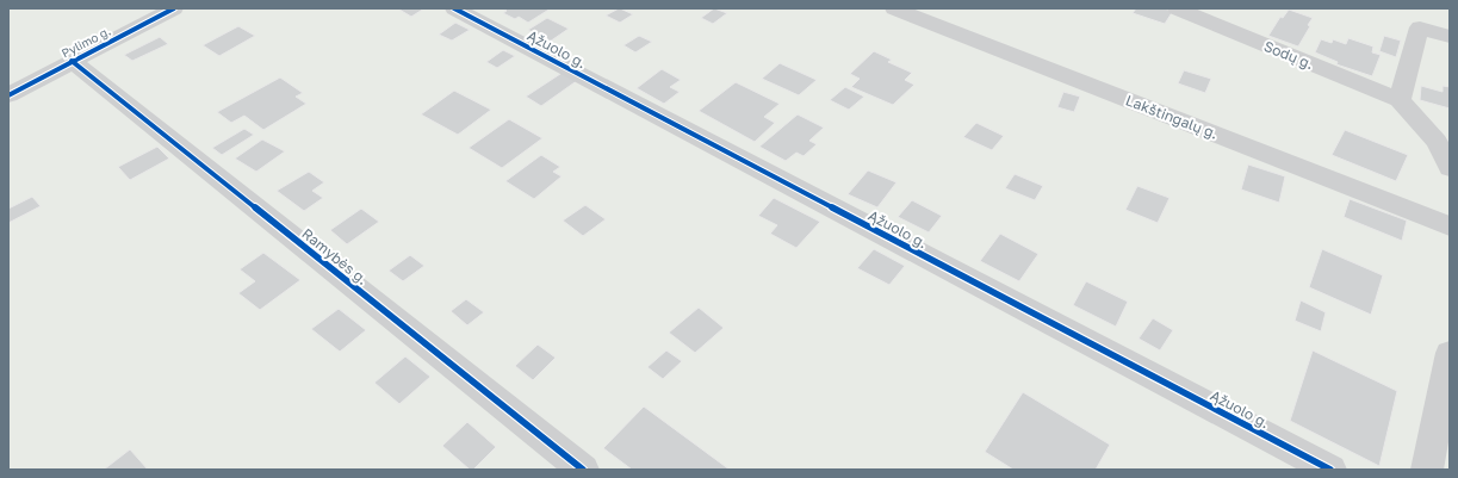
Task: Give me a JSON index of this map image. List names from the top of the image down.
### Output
{
  "streets": {
    "street": [
      "Pylimo g.",
      "Ąžuolo g.",
      "Sodų g.",
      "Lakštingalų g.",
      "Ramybės g."
    ]
  },
  "crossings": [
    ["Pylimo g.", "Ramybės g."]
  ]
}
